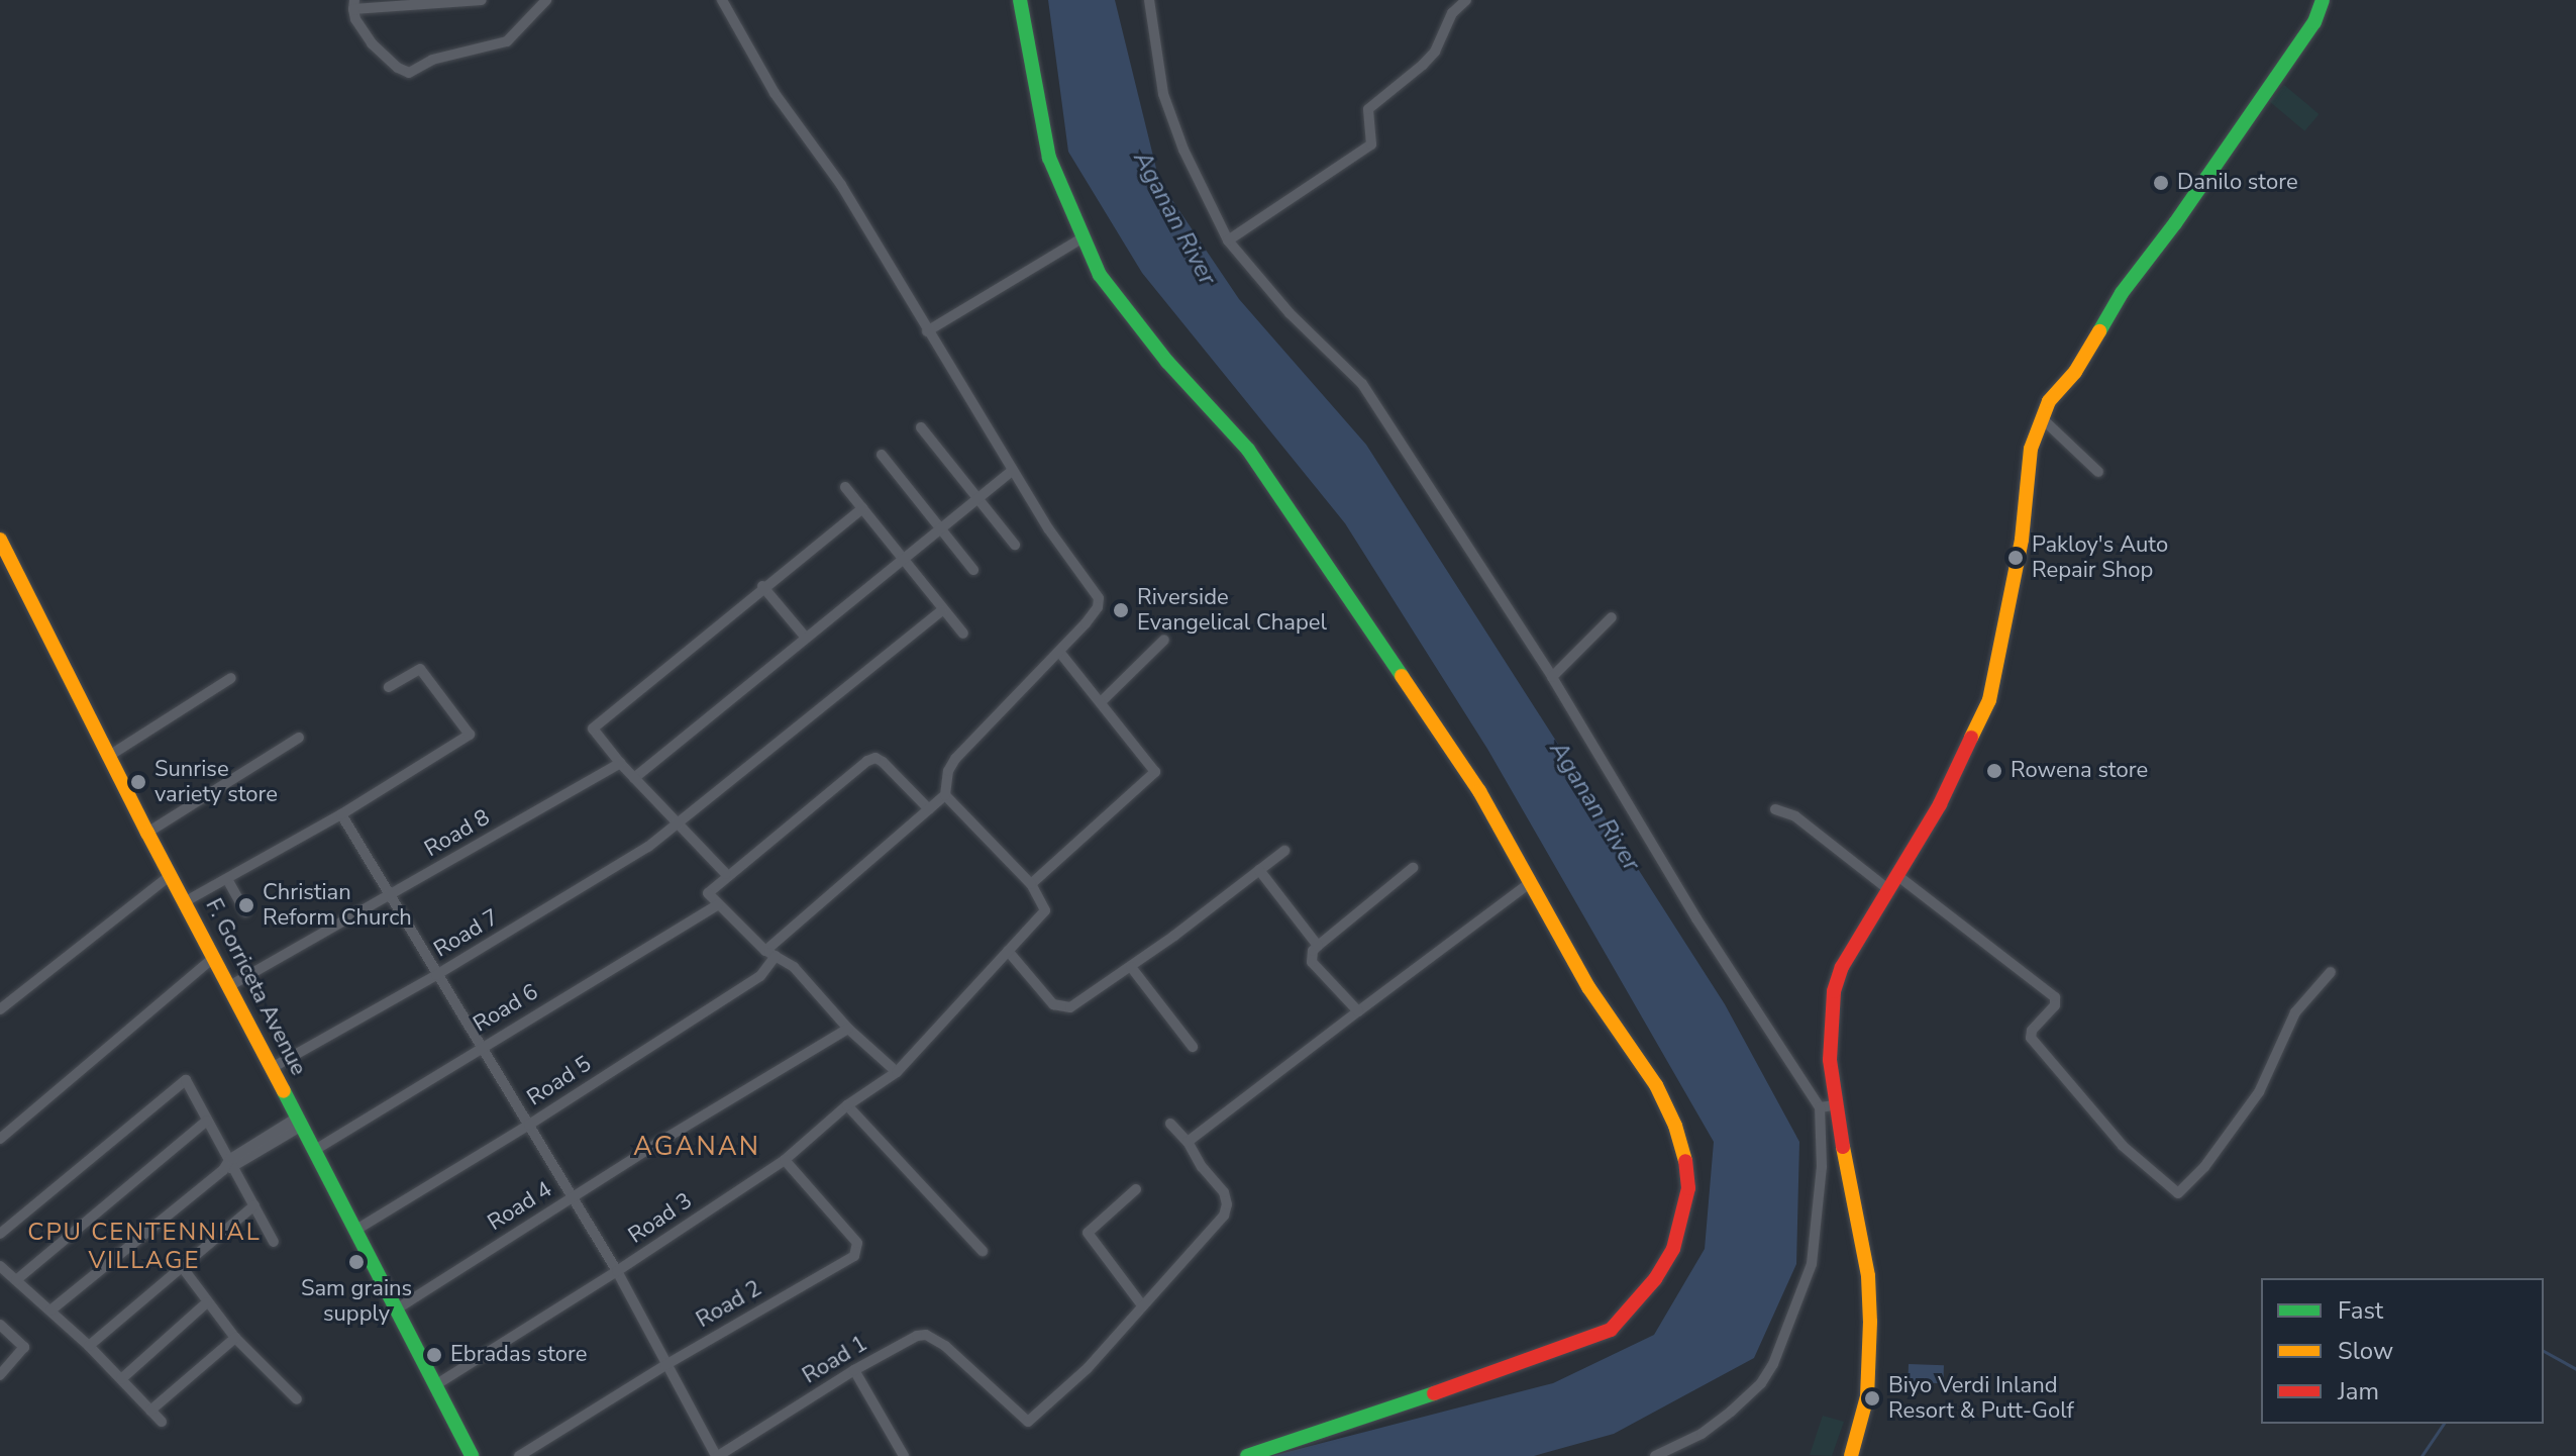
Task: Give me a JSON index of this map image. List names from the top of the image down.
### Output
{
  "streets": {
    "street": [
      "Road 8",
      "Road 7",
      "F. Gorriceta Avenue",
      "Road 6",
      "Road 5",
      "Road 4",
      "Road 3",
      "Road 2",
      "Road 1"
    ]
  },
  "crossings": [
    ["Road 8", "F. Gorriceta Avenue"],
    ["Road 7", "F. Gorriceta Avenue"],
    ["F. Gorriceta Avenue", "Road 6"],
    ["F. Gorriceta Avenue", "Road 5"],
    ["F. Gorriceta Avenue", "Road 4"],
    ["F. Gorriceta Avenue", "Road 3"],
    ["Road 3", "Road 2"]
  ],
  "districts": ["AGANAN", "CPU CENTENNIAL VILLAGE"],
  "water": ["Aganan River"],
  "places": [
    "Danilo store",
    "Pakloy's Auto Repair Shop",
    "Riverside Evangelical Chapel",
    "Rowena store",
    "Sunrise variety store",
    "Christian Reform Church",
    "Sam grains supply",
    "Ebradas store",
    "Biyo Verdi Inland Resort & Putt-Golf"
  ],
  "legend": ["Fast", "Slow", "Jam"]
}
